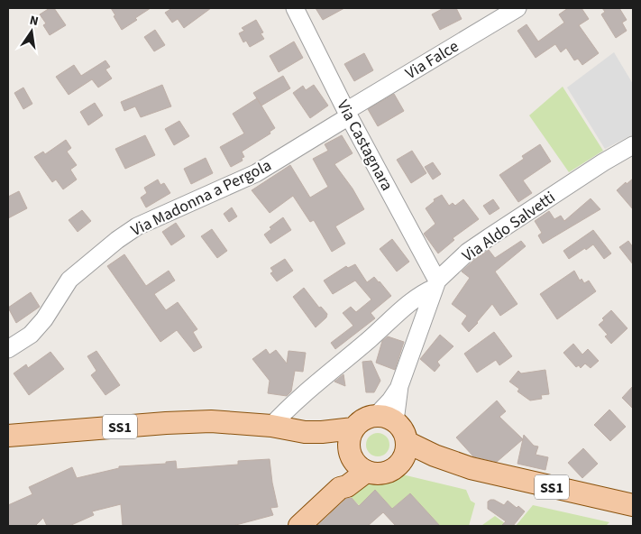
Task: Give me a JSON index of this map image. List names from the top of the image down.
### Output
{
  "streets": {
    "main road": ["SS1"],
    "street": [
      "Via Falce",
      "Via Castagnara",
      "Via Madonna a Pergola",
      "Via Aldo Salvetti"
    ]
  },
  "crossings": [
    ["Via Falce", "Via Castagnara"],
    ["Via Falce", "Via Madonna a Pergola"],
    ["Via Castagnara", "Via Madonna a Pergola"],
    ["Via Castagnara", "Via Aldo Salvetti"],
    ["Via Aldo Salvetti", "SS1"]
  ],
  "north": "top"
}
